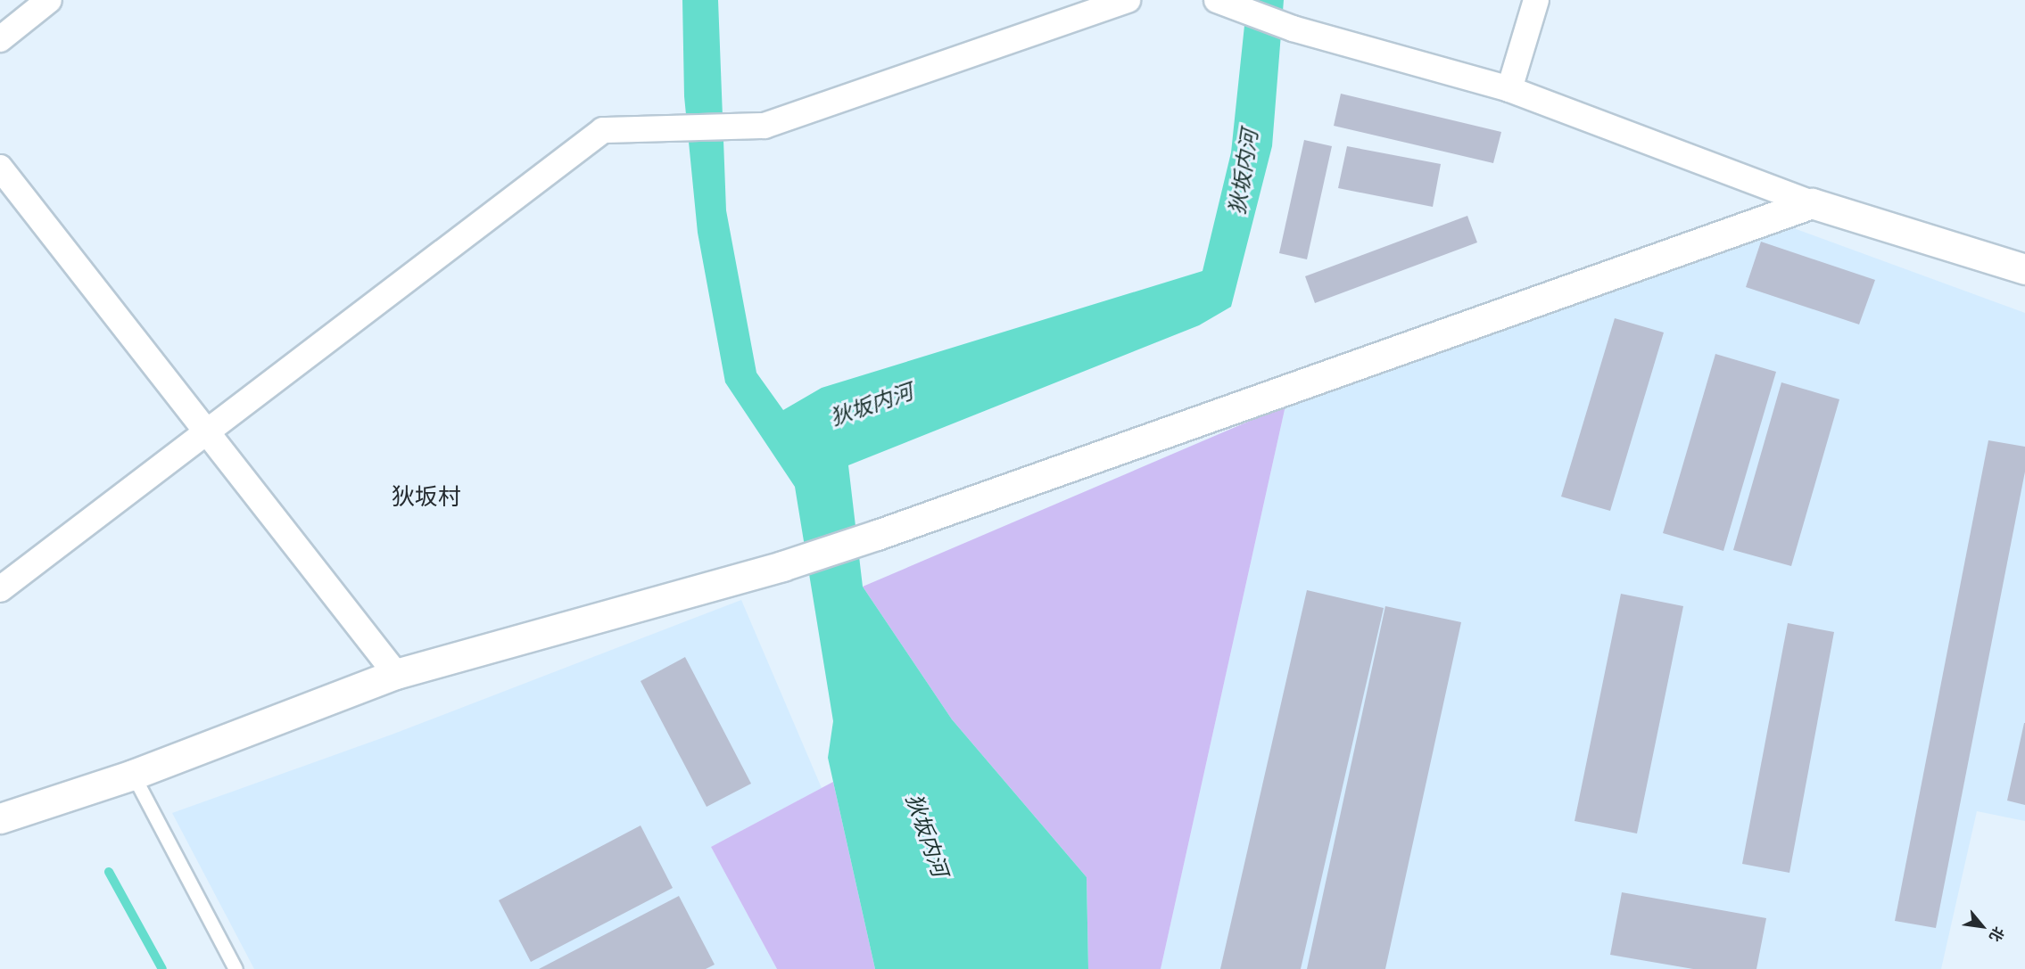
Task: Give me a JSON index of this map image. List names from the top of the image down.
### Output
{
  "districts": ["狄坂村"],
  "water": ["狄坂内河"],
  "north": "bottom right"
}
